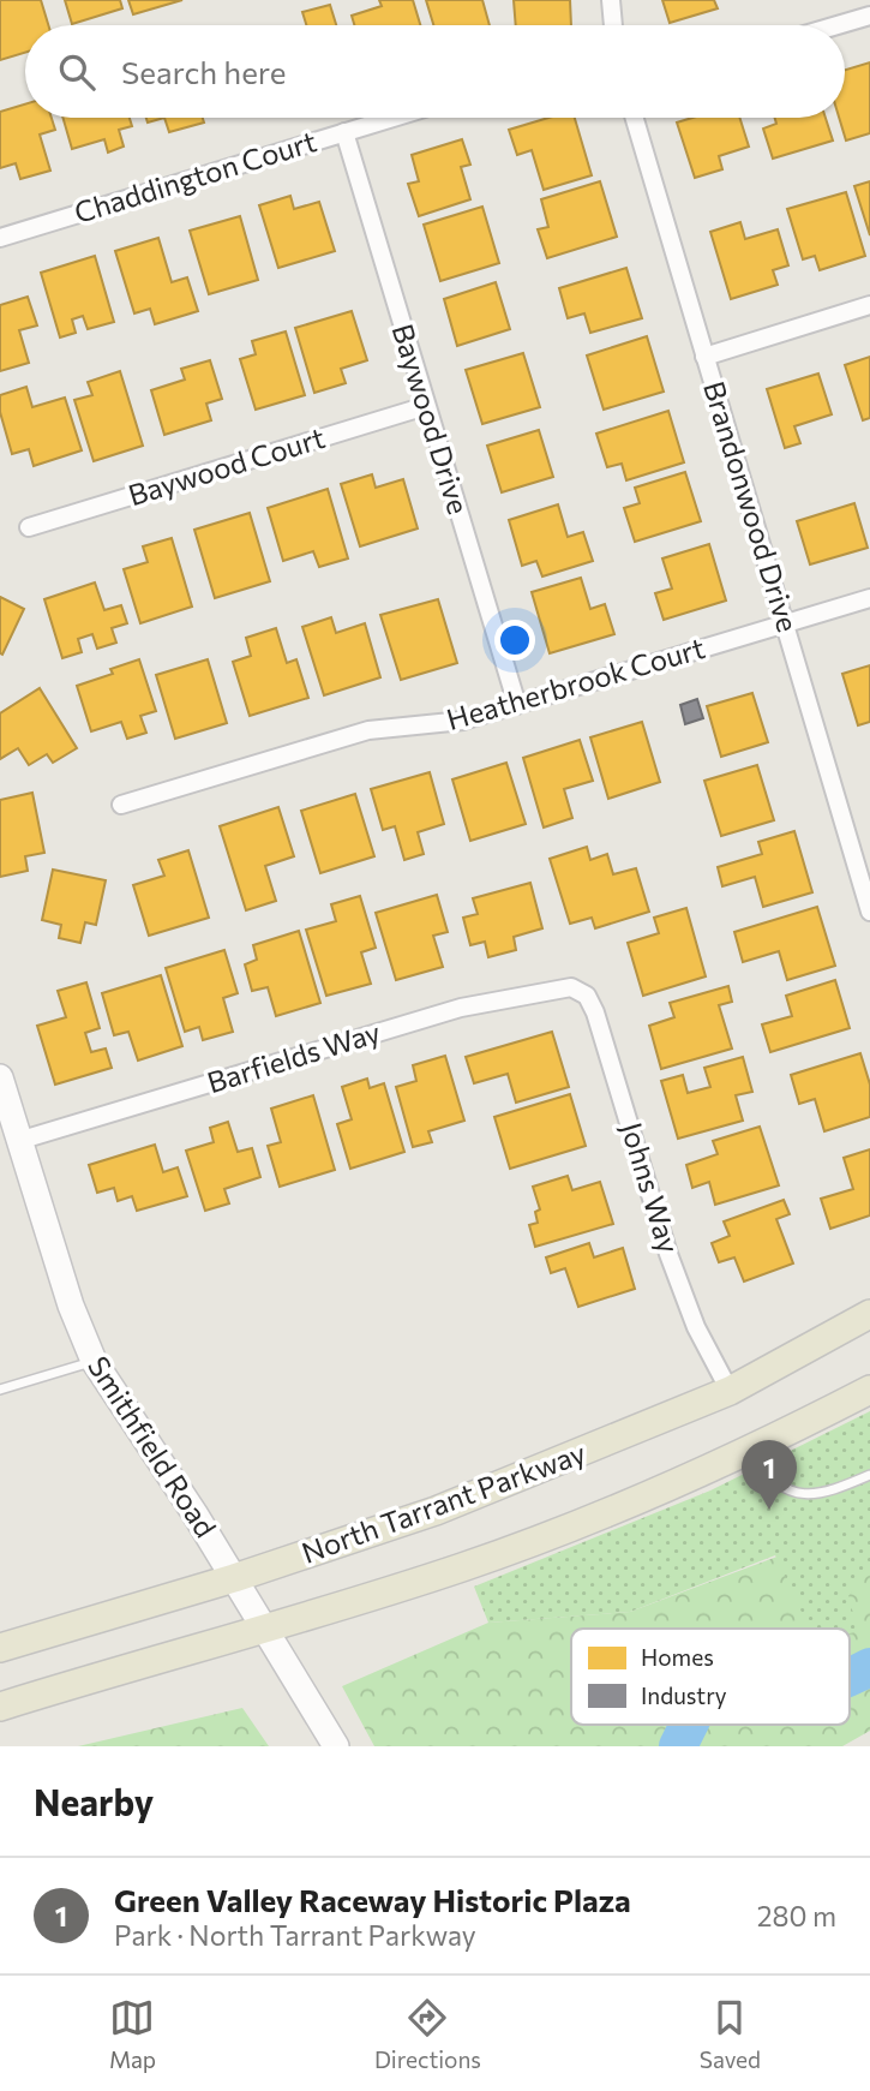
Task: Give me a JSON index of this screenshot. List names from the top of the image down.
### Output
{
  "streets": {
    "main road": ["Smithfield Road", "North Tarrant Parkway"],
    "street": [
      "Chaddington Court",
      "Baywood Drive",
      "Baywood Court",
      "Brandonwood Drive",
      "Heatherbrook Court",
      "Barfields Way",
      "Johns Way"
    ]
  },
  "crossings": [
    ["Chaddington Court", "Baywood Drive"],
    ["Baywood Drive", "Baywood Court"],
    ["Baywood Drive", "Heatherbrook Court"],
    ["Brandonwood Drive", "Heatherbrook Court"],
    ["Barfields Way", "Johns Way"],
    ["Barfields Way", "Smithfield Road"],
    ["Johns Way", "North Tarrant Parkway"],
    ["Smithfield Road", "North Tarrant Parkway"]
  ],
  "legend": ["Homes", "Industry"],
  "page": {
    "search": "Search here",
    "pins": "1",
    "heading": "Nearby",
    "list": [
      {
        "mark": "1",
        "name": "Green Valley Raceway Historic Plaza",
        "note": "Park · North Tarrant Parkway",
        "value": "280 m"
      }
    ],
    "nav": ["Map", "Directions", "Saved"]
  }
}
